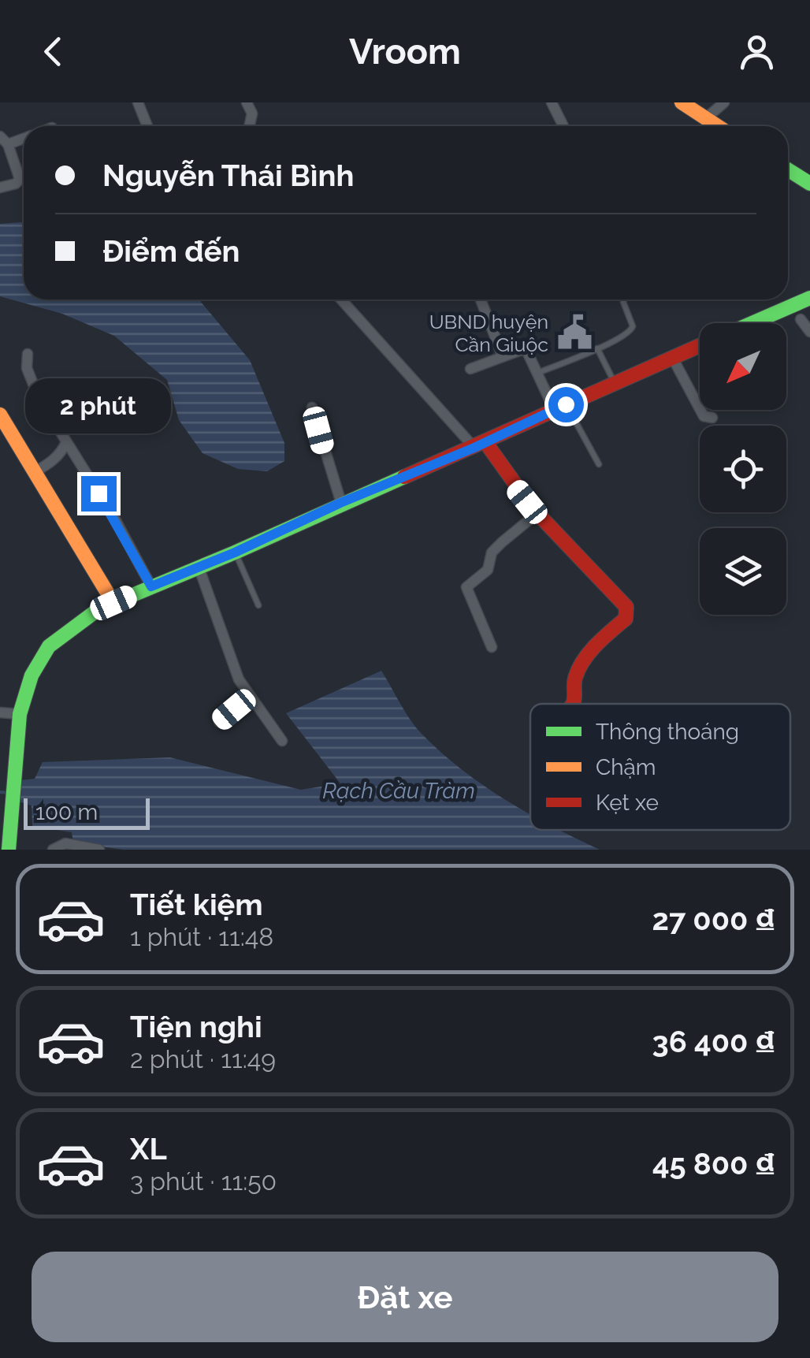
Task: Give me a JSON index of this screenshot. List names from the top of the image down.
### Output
{
  "water": ["Rạch Cầu Tràm"],
  "places": {
    "public building": ["UBND huyện Cần Giuộc"]
  },
  "legend": ["Thông thoáng", "Chậm", "Kẹt xe"],
  "scale_bar": "100 m",
  "north": "bottom left",
  "page": {
    "header": "Vroom",
    "banner": ["Nguyễn Thái Bình", "Điểm đến"],
    "bubble": "2 phút",
    "scale": "100 m",
    "list": [
      {
        "name": "Tiết kiệm",
        "note": "1 phút · 11:48",
        "value": "27 000 ₫"
      },
      {
        "name": "Tiện nghi",
        "note": "2 phút · 11:49",
        "value": "36 400 ₫"
      },
      {
        "name": "XL",
        "note": "3 phút · 11:50",
        "value": "45 800 ₫"
      }
    ],
    "buttons": "Đặt xe"
  }
}
